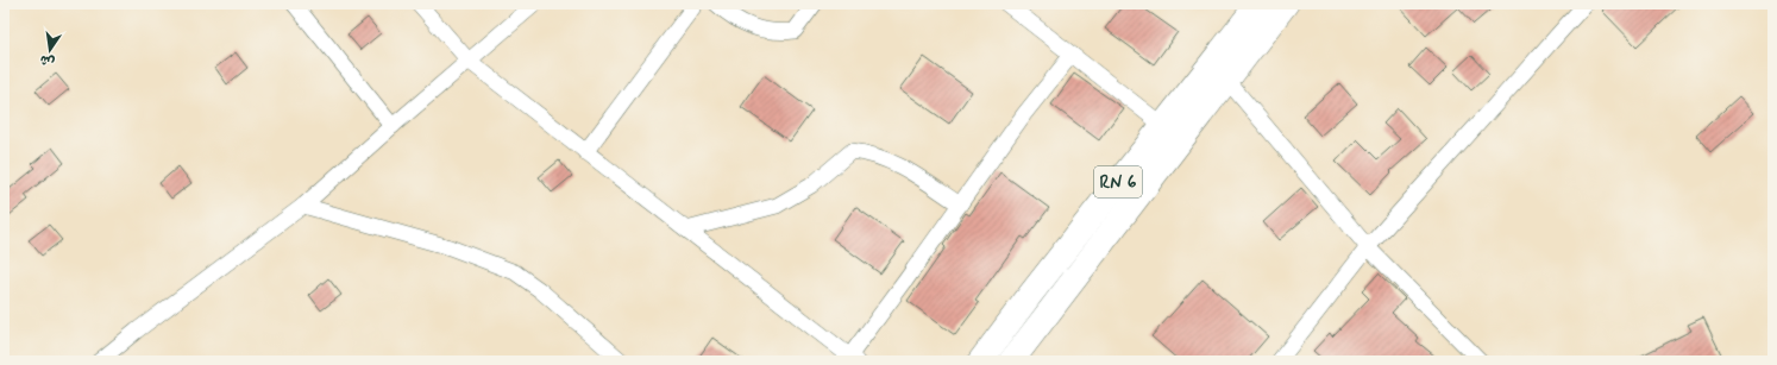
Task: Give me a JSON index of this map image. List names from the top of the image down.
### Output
{
  "streets": {
    "main road": ["RN 6"]
  },
  "north": "bottom"
}
